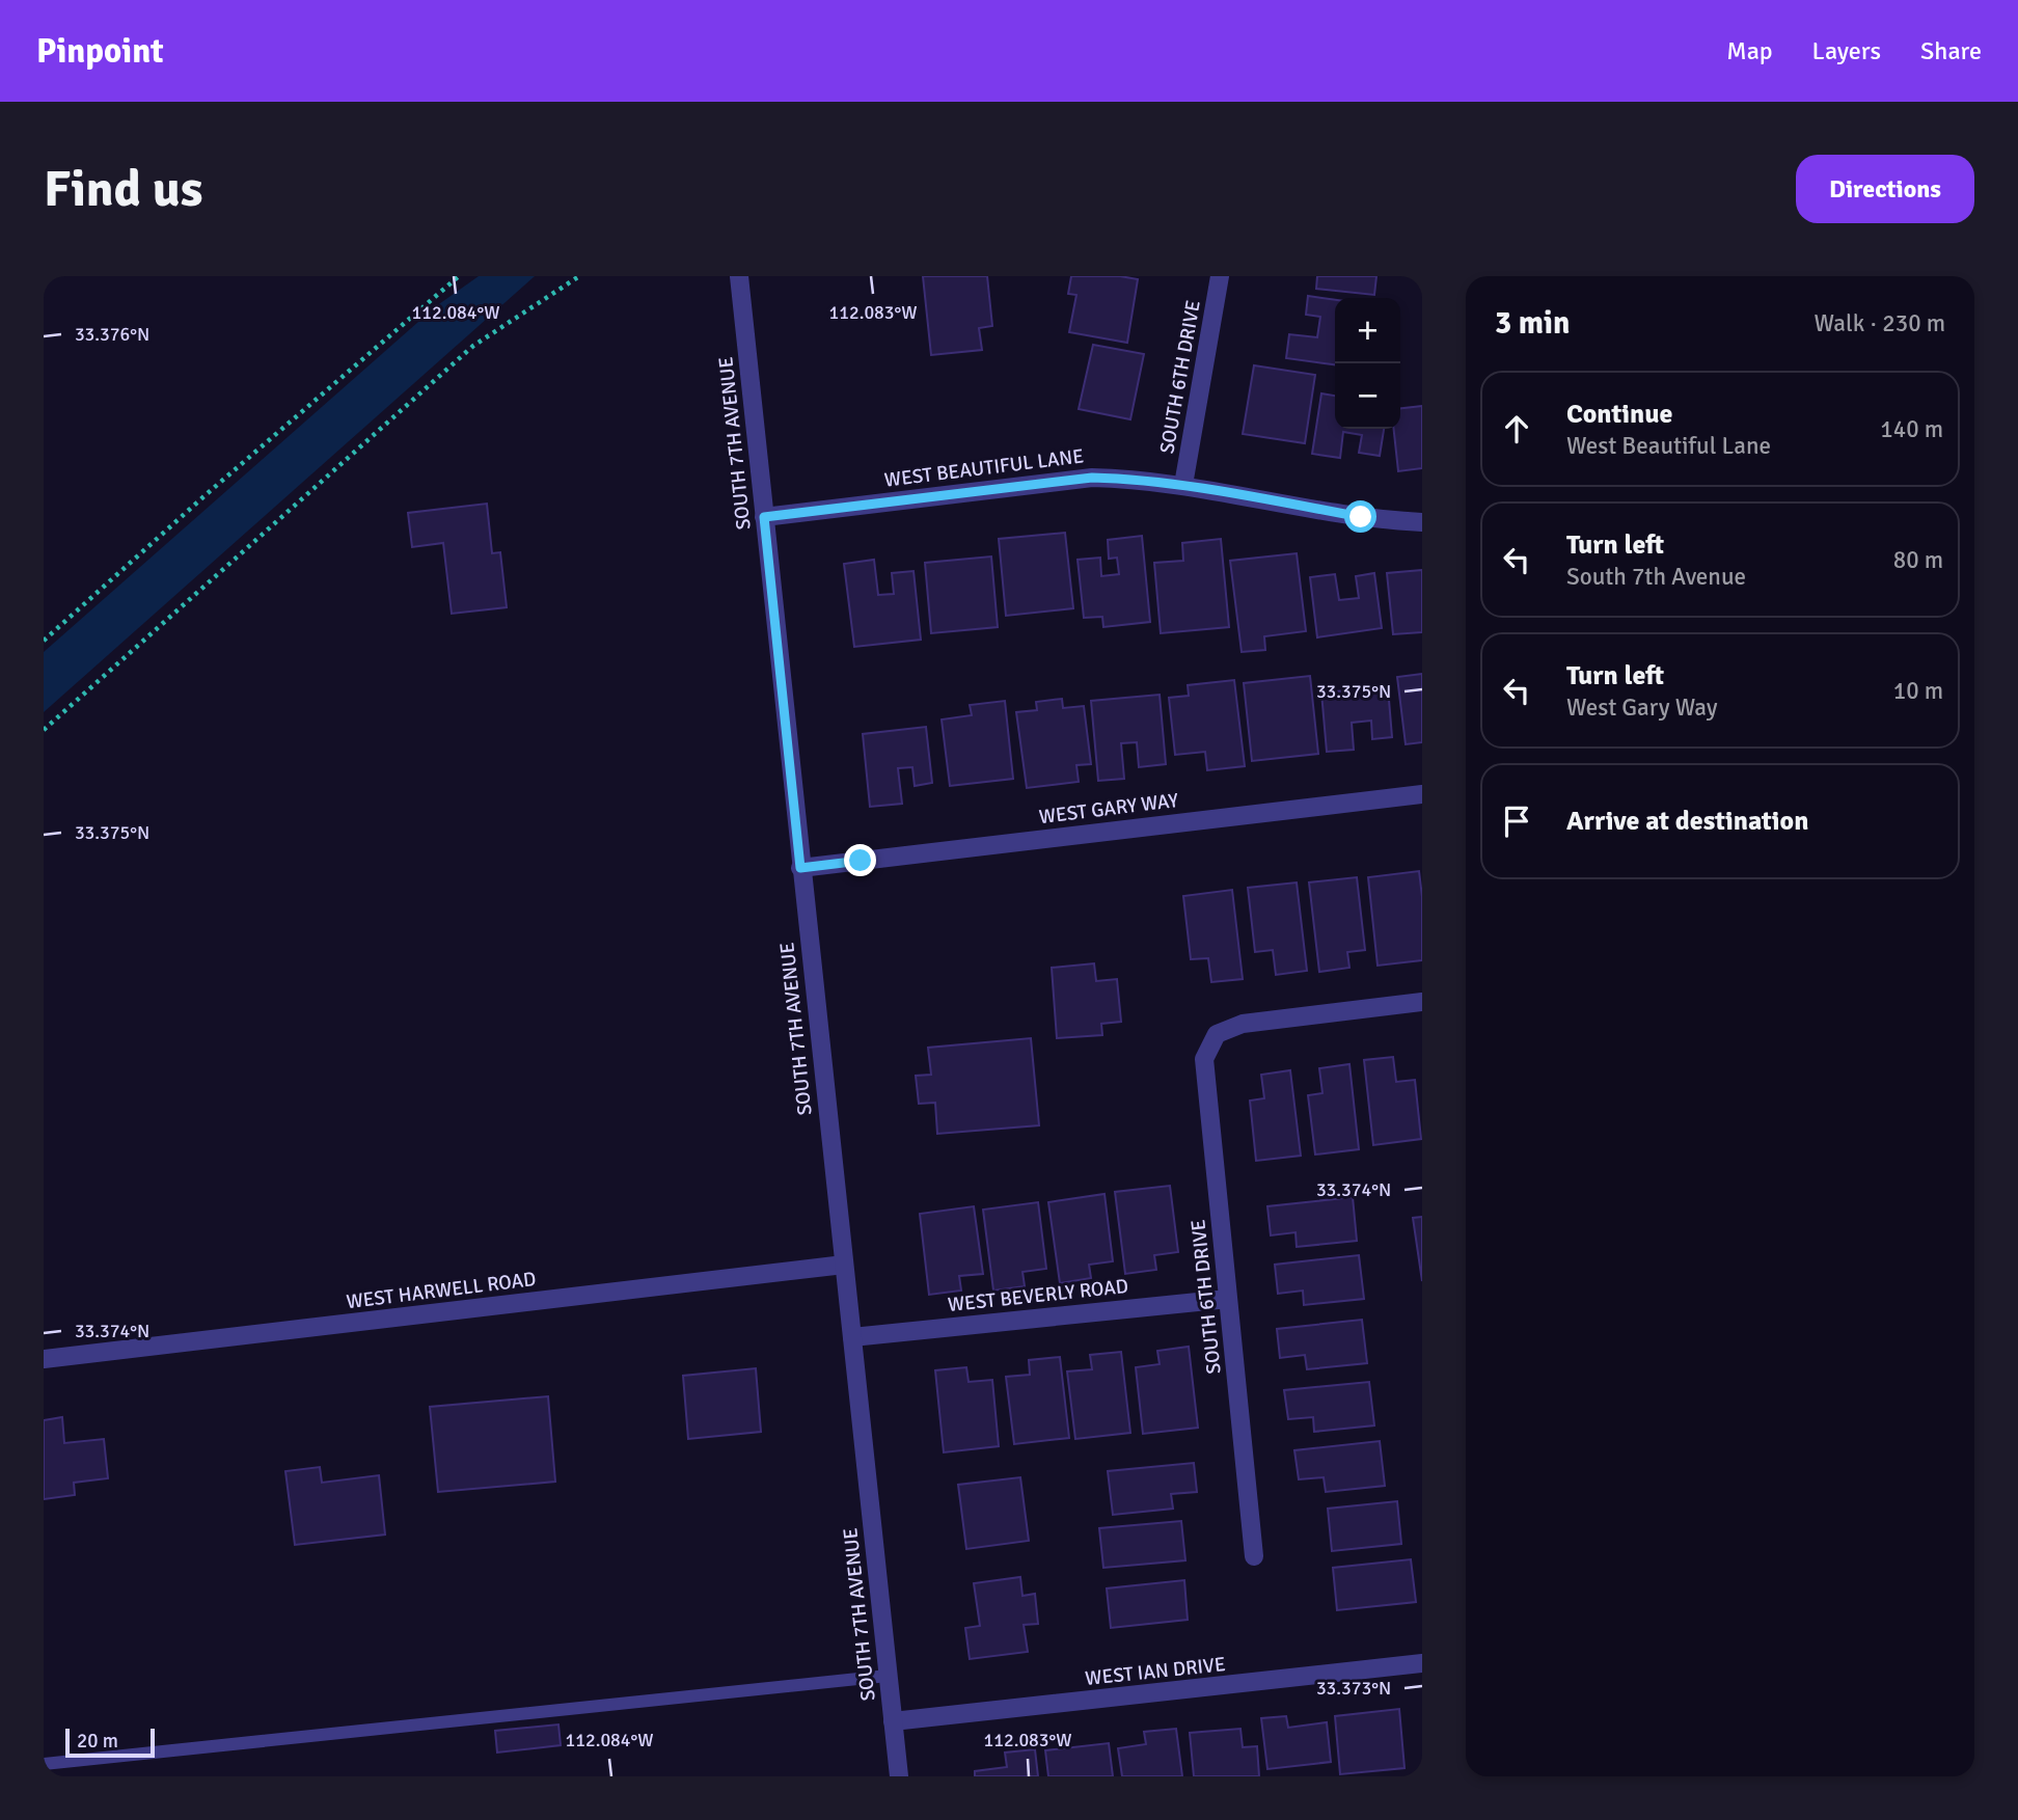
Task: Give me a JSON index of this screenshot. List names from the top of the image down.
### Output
{
  "streets": {
    "street": [
      "SOUTH 6TH DRIVE",
      "SOUTH 7TH AVENUE",
      "WEST BEAUTIFUL LANE",
      "WEST GARY WAY",
      "WEST HARWELL ROAD",
      "WEST BEVERLY ROAD",
      "WEST IAN DRIVE"
    ]
  },
  "crossings": [
    ["SOUTH 6TH DRIVE", "WEST BEAUTIFUL LANE"],
    ["SOUTH 6TH DRIVE", "WEST BEVERLY ROAD"],
    ["SOUTH 7TH AVENUE", "WEST BEAUTIFUL LANE"],
    ["SOUTH 7TH AVENUE", "WEST GARY WAY"],
    ["SOUTH 7TH AVENUE", "WEST HARWELL ROAD"],
    ["SOUTH 7TH AVENUE", "WEST BEVERLY ROAD"],
    ["SOUTH 7TH AVENUE", "WEST IAN DRIVE"]
  ],
  "scale_bar": "20 m",
  "page": {
    "header": "Pinpoint",
    "nav": ["Map", "Layers", "Share"],
    "buttons": "Directions",
    "title": "Find us",
    "heading": ["3 min", "Walk · 230 m"],
    "map_buttons": ["+", "−"],
    "list": [
      ["Continue", "West Beautiful Lane", "140 m"],
      ["Turn left", "South 7th Avenue", "80 m"],
      ["Turn left", "West Gary Way", "10 m"],
      "Arrive at destination"
    ],
    "scale": "20 m"
  },
  "coordinates": [
    "112.084°W",
    "112.083°W",
    "33.376°N",
    "33.375°N",
    "33.374°N",
    "33.373°N"
  ]
}
